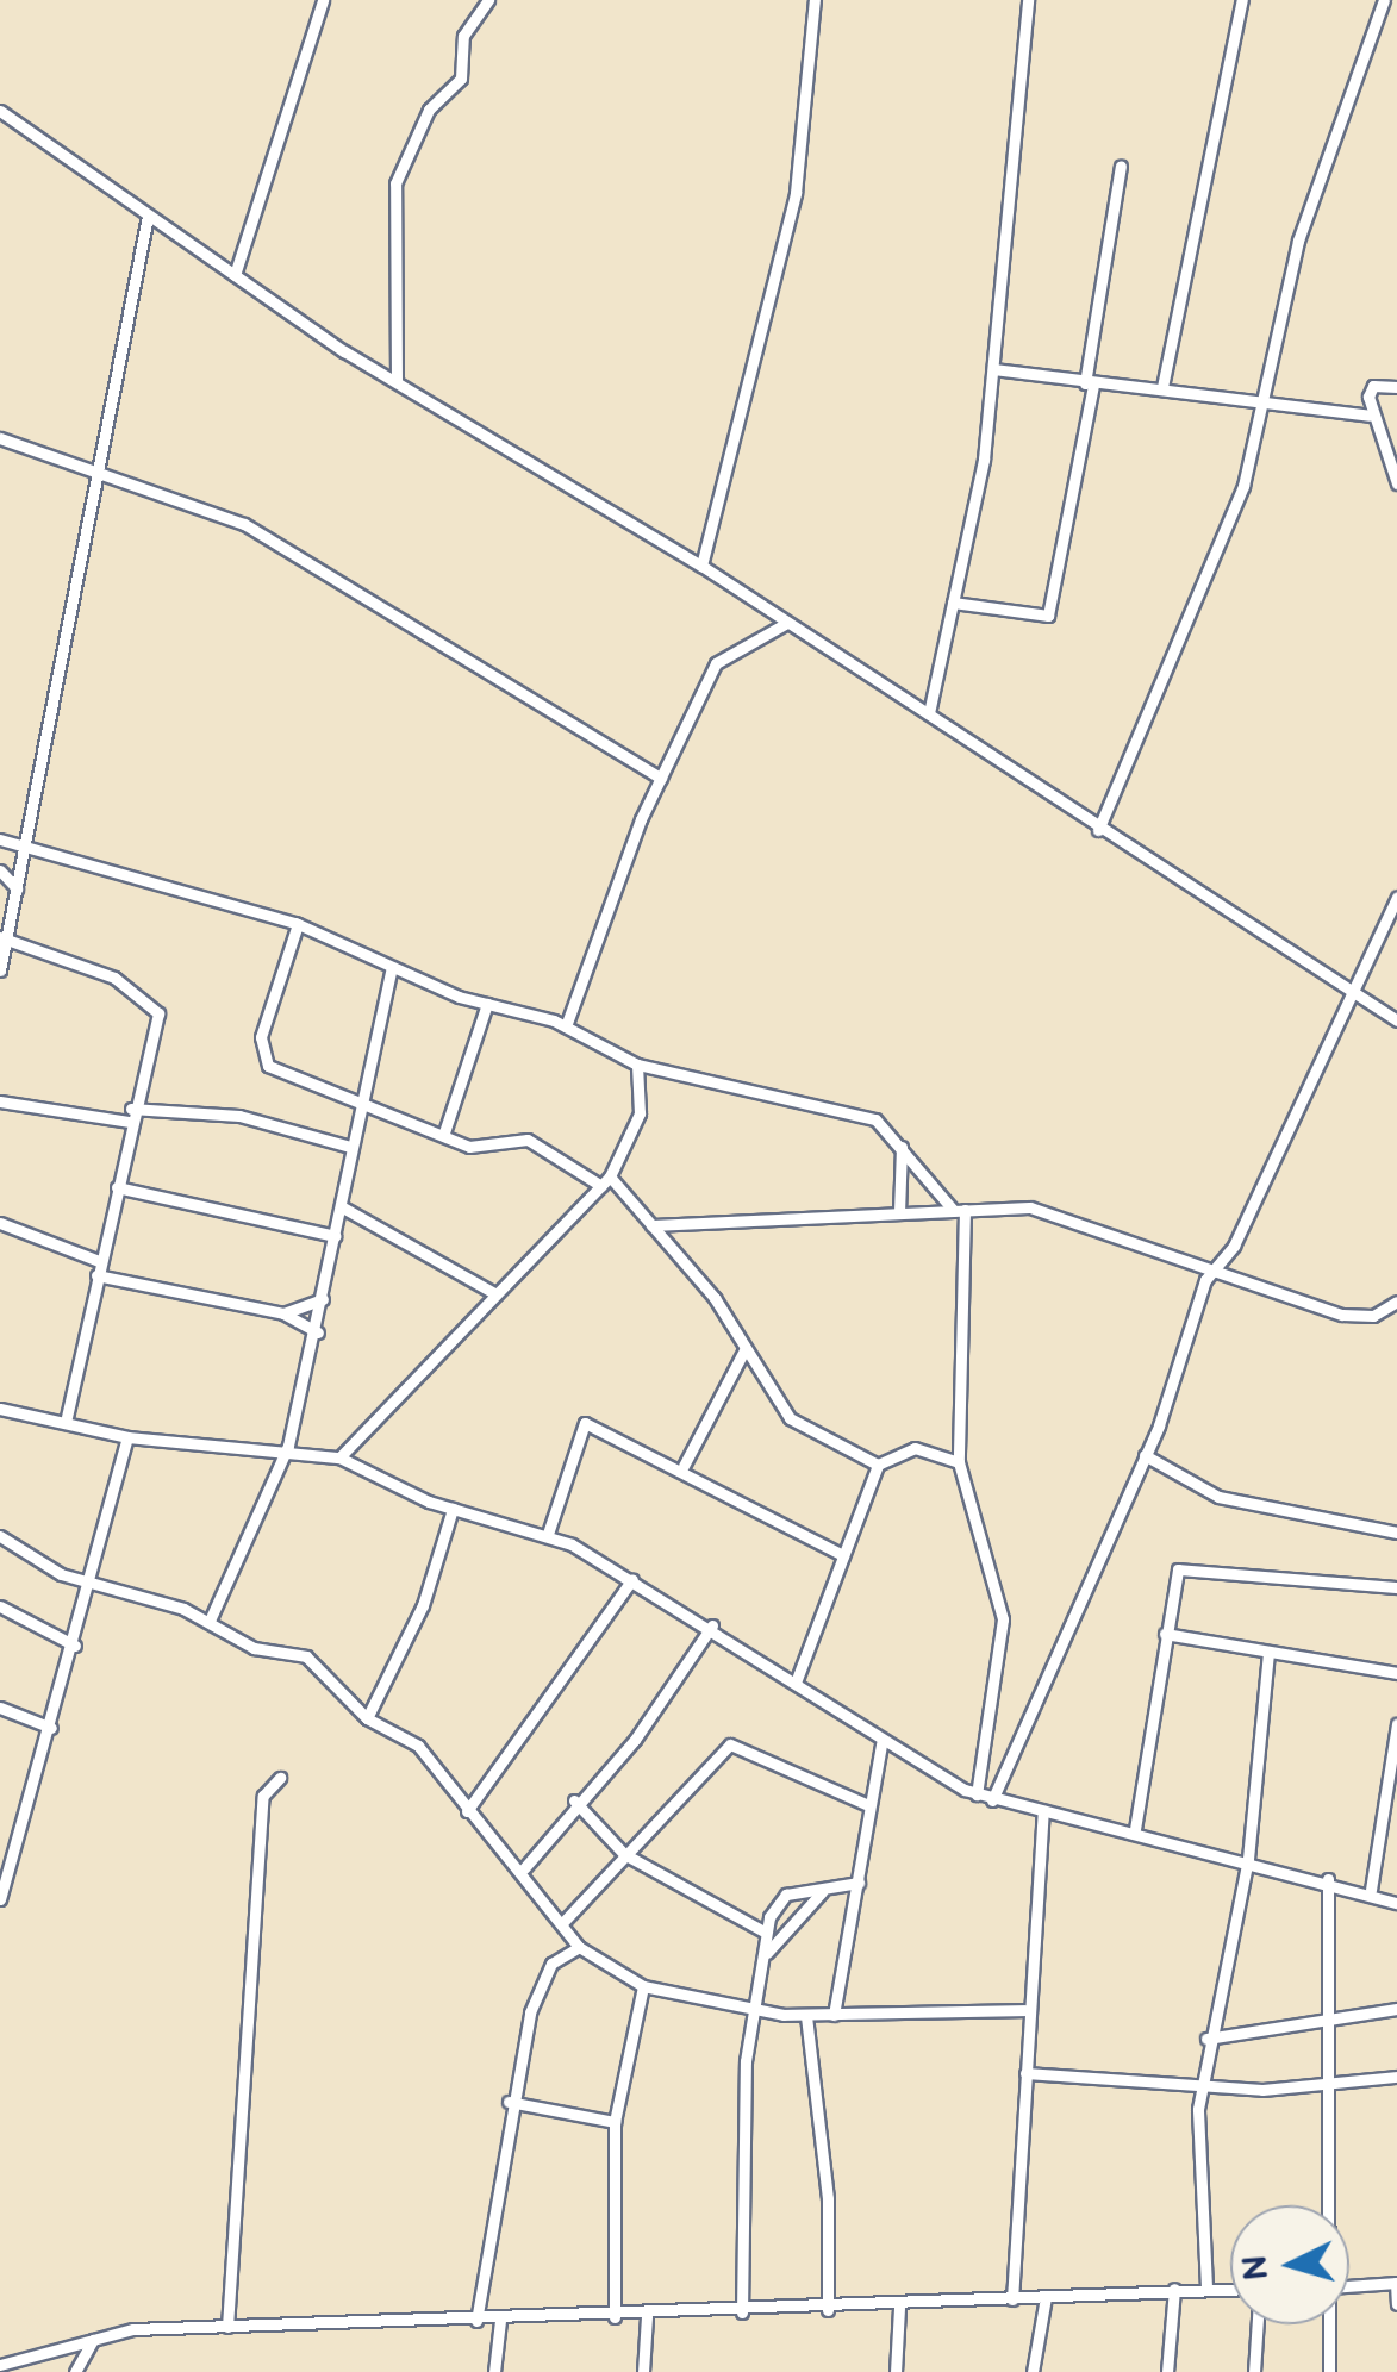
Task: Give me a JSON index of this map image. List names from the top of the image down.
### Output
{
  "north": "left"
}
